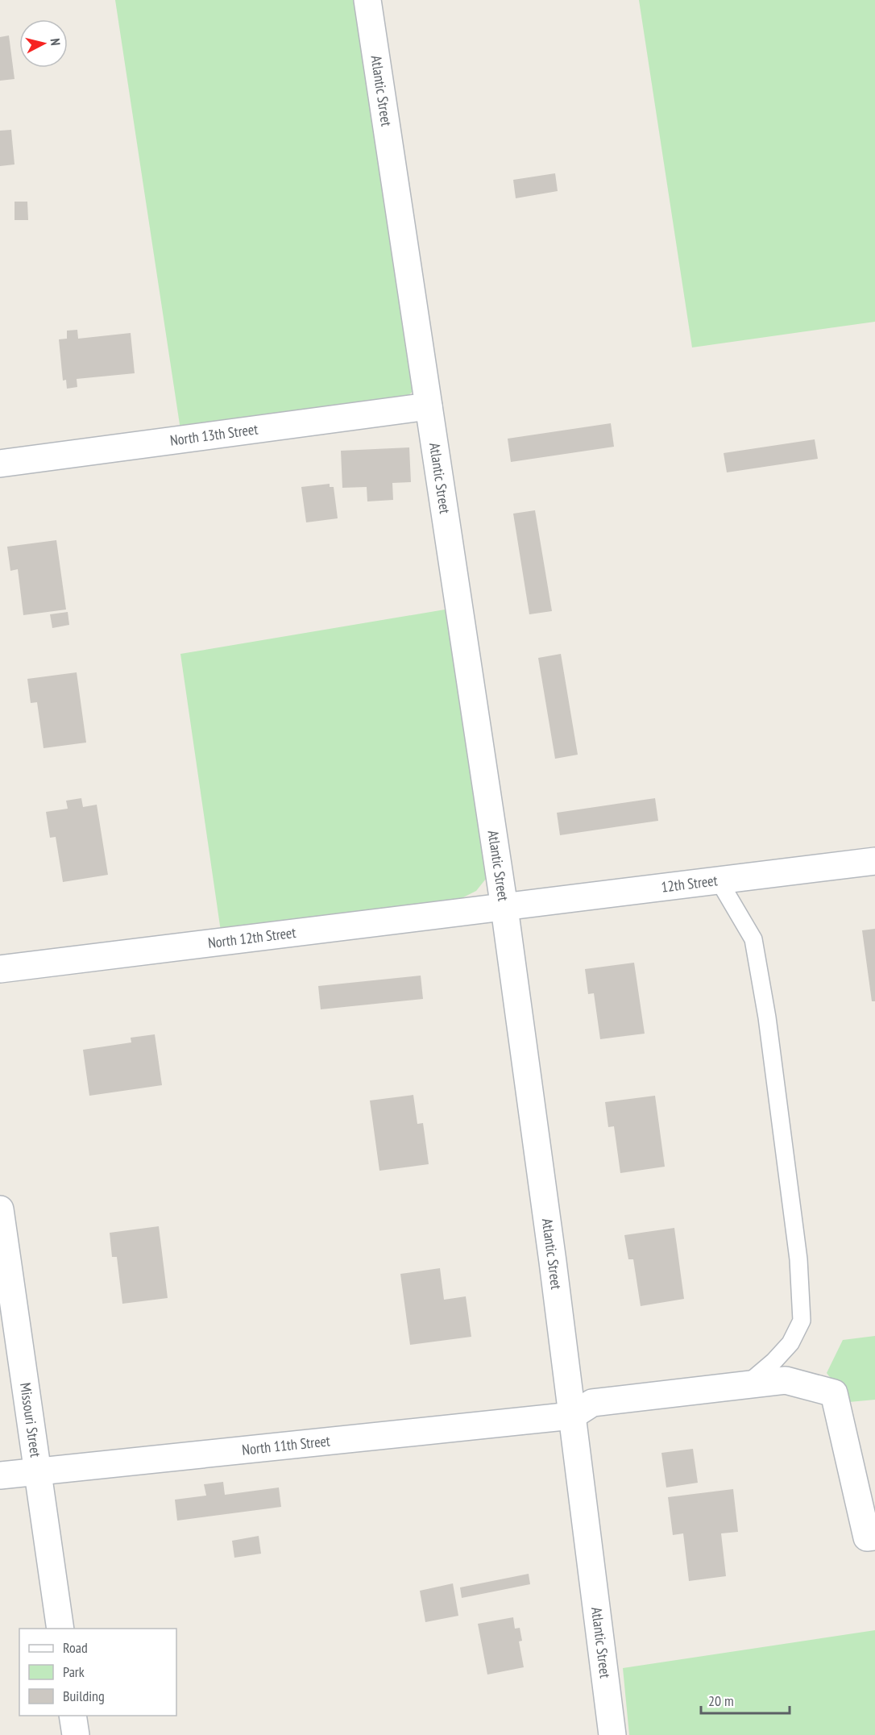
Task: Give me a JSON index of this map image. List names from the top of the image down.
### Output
{
  "streets": {
    "street": [
      "Atlantic Street",
      "North 13th Street",
      "12th Street",
      "North 12th Street",
      "Missouri Street",
      "North 11th Street"
    ]
  },
  "crossings": [
    ["Atlantic Street", "North 13th Street"],
    ["Atlantic Street", "12th Street"],
    ["Atlantic Street", "North 12th Street"],
    ["Atlantic Street", "North 11th Street"],
    ["12th Street", "North 12th Street"],
    ["Missouri Street", "North 11th Street"]
  ],
  "legend": ["Road", "Park", "Building"],
  "scale_bar": "20 m",
  "north": "right"
}
